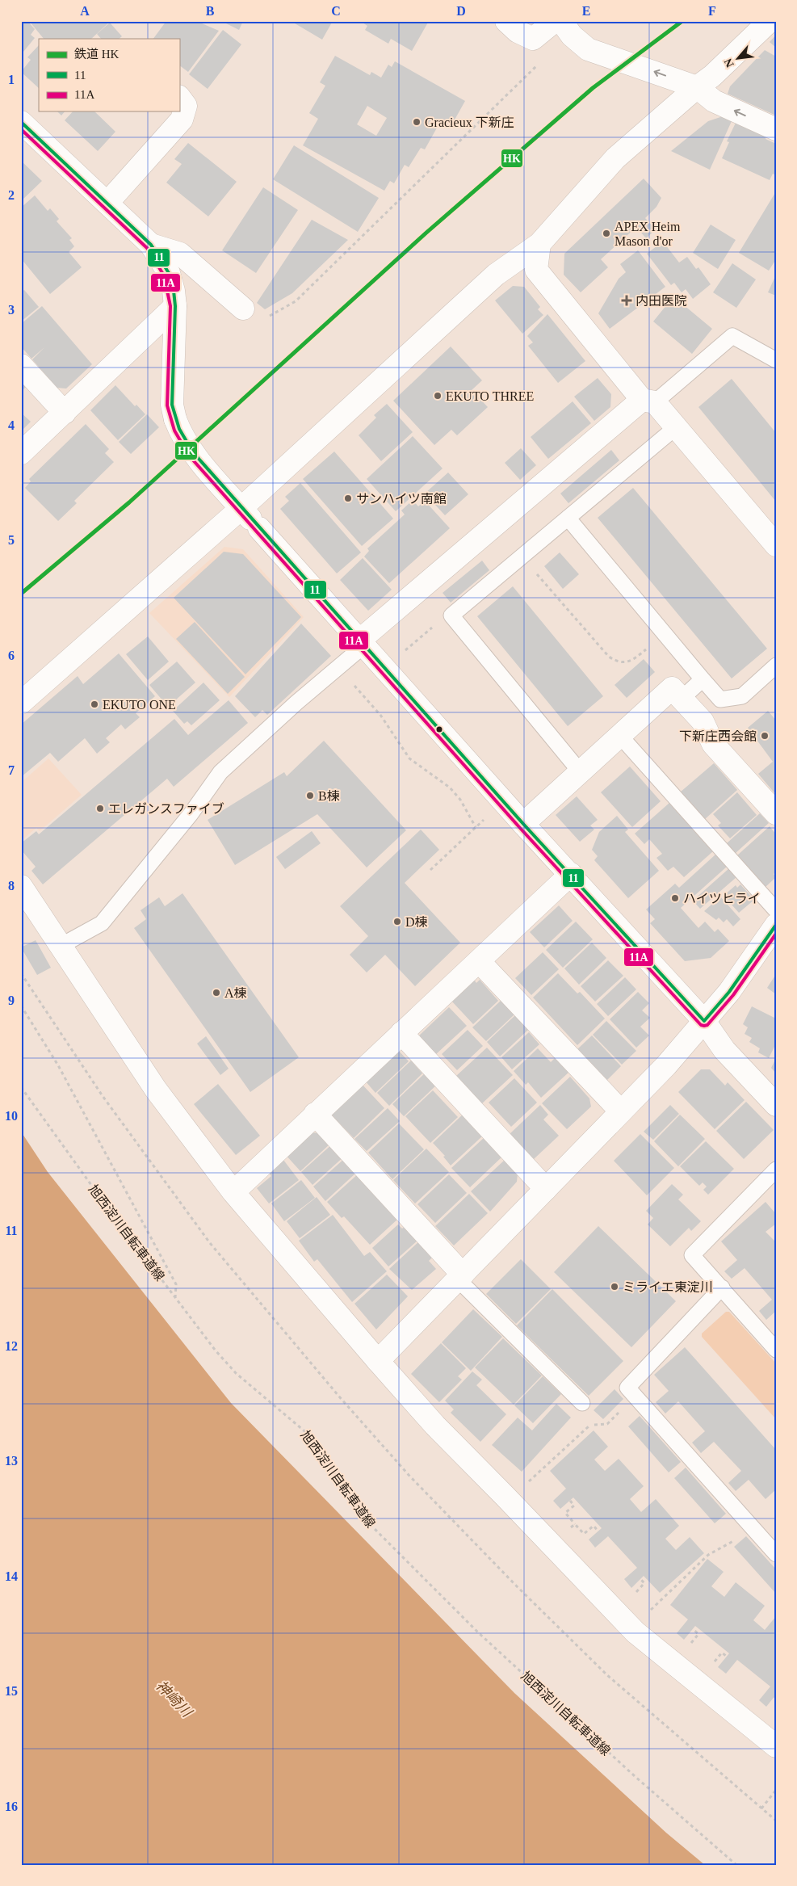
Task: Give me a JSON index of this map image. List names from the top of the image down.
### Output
{
  "streets": {
    "path": ["旭西淀川自転車道線"]
  },
  "water": ["神崎川"],
  "places": {
    "other": [
      "Gracieux 下新庄",
      "APEX Heim Mason d'or",
      "EKUTO THREE",
      "サンハイツ南館",
      "EKUTO ONE",
      "下新庄西会館",
      "B棟",
      "エレガンスファイブ",
      "ハイツヒライ",
      "D棟",
      "A棟",
      "ミライエ東淀川"
    ],
    "health": ["内田医院"]
  },
  "lines": ["rail line HK", "transit line 11", "transit line 11A"],
  "legend": ["鉄道 HK", "11", "11A"],
  "north": "bottom left",
  "grid": {
    "columns": [
      "A",
      "B",
      "C",
      "D",
      "E",
      "F"
    ],
    "rows": [
      "1",
      "2",
      "3",
      "4",
      "5",
      "6",
      "7",
      "8",
      "9",
      "10",
      "11",
      "12",
      "13",
      "14",
      "15",
      "16"
    ]
  }
}
